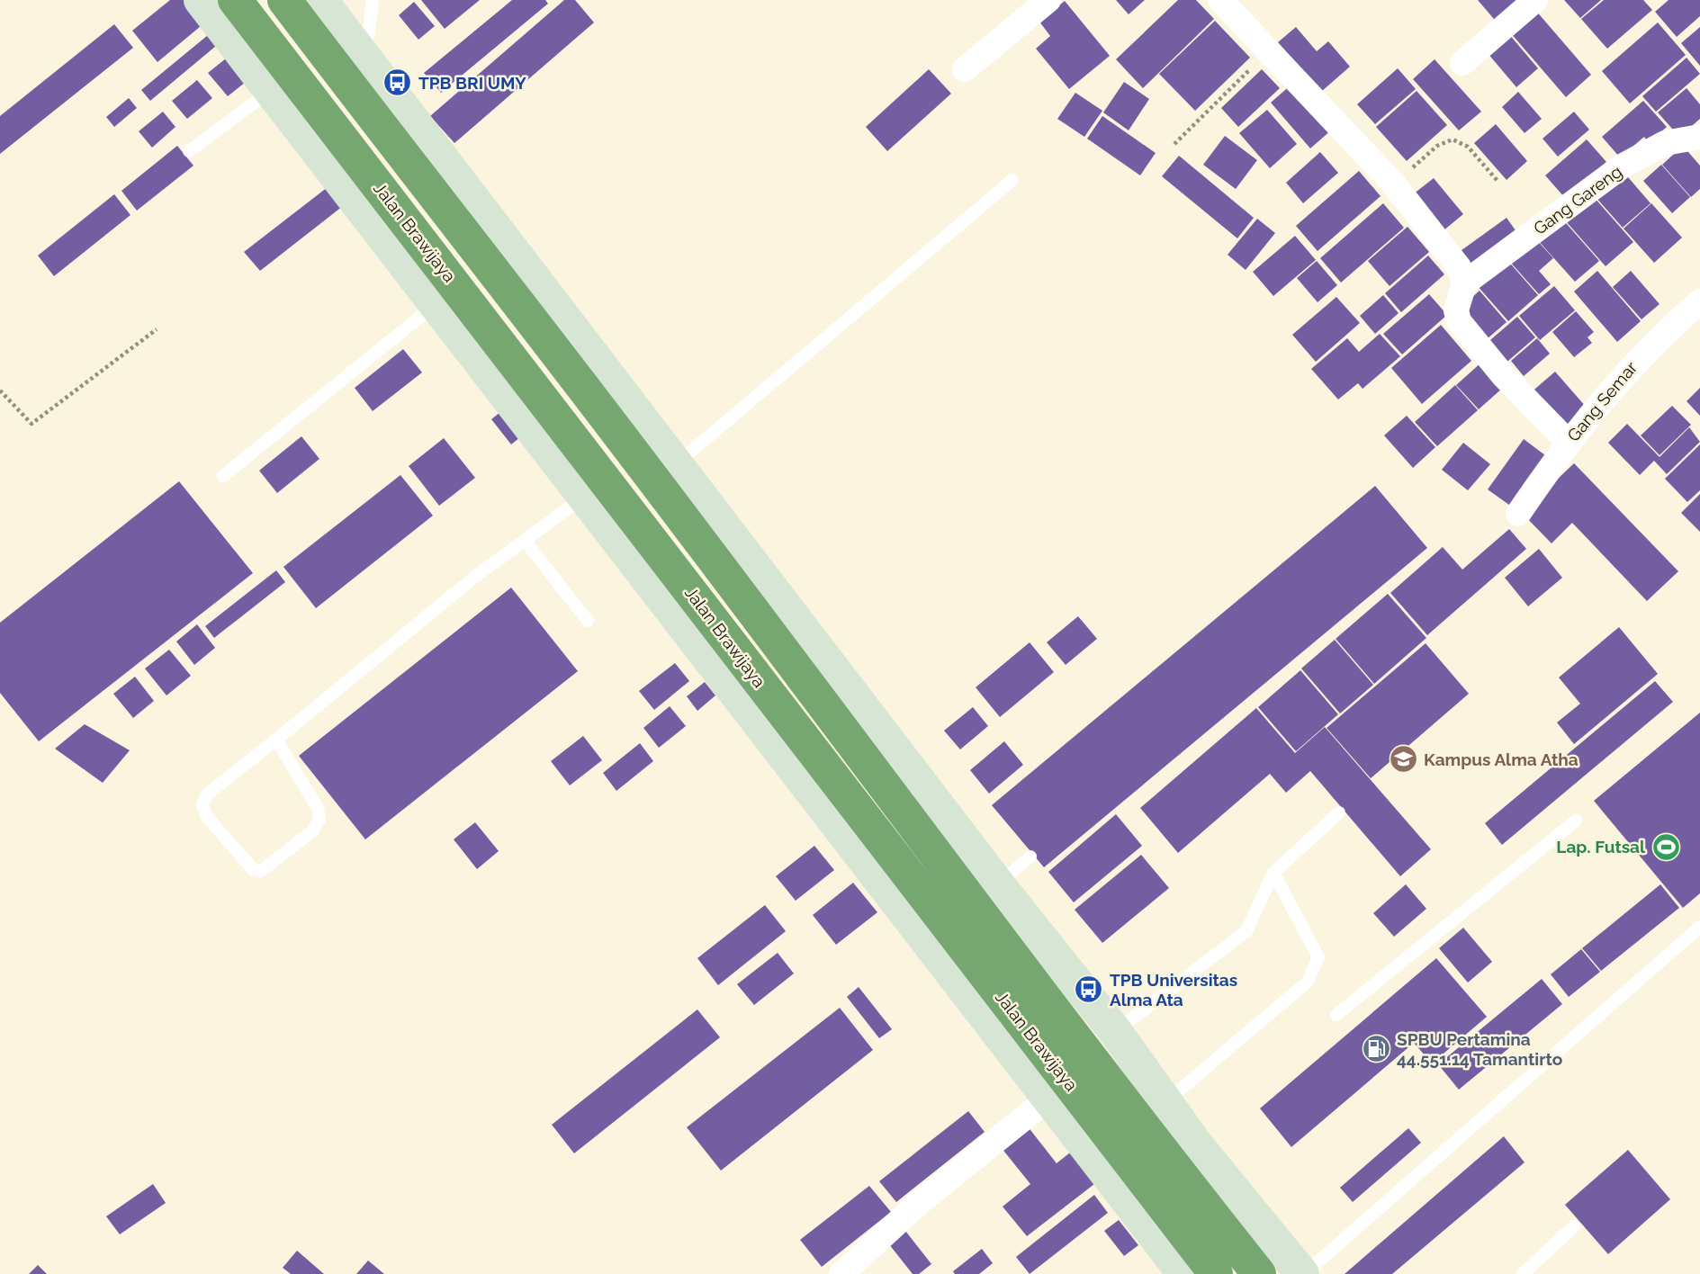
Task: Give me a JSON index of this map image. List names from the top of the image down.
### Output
{
  "streets": {
    "highway": ["Jalan Brawijaya"],
    "street": ["Gang Gareng", "Gang Semar"]
  },
  "places": {
    "bus stop": ["TPB BRI UMY", "TPB Universitas Alma Ata"],
    "school or university": ["Kampus Alma Atha"],
    "sports": ["Lap. Futsal"],
    "fuel station": ["SPBU Pertamina 44.551.14 Tamantirto"]
  }
}
